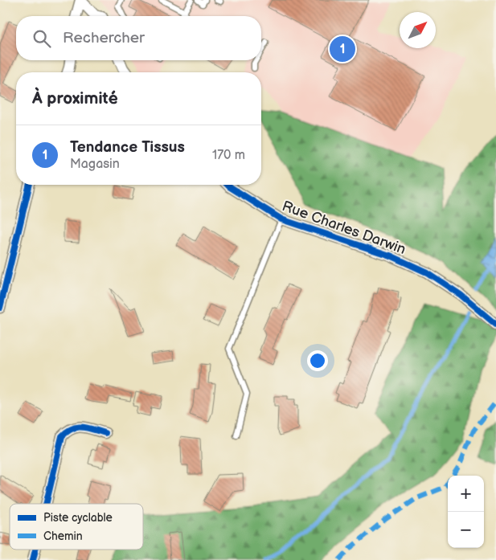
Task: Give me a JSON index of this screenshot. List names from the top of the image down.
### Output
{
  "streets": {
    "street": ["Rue Charles Darwin"]
  },
  "legend": ["Piste cyclable", "Chemin"],
  "north": "top right",
  "page": {
    "search": "Rechercher",
    "pins": "1",
    "heading": "À proximité",
    "list": [
      {
        "mark": "1",
        "name": "Tendance Tissus",
        "note": "Magasin",
        "value": "170 m"
      }
    ],
    "map_buttons": ["+", "−"]
  }
}
